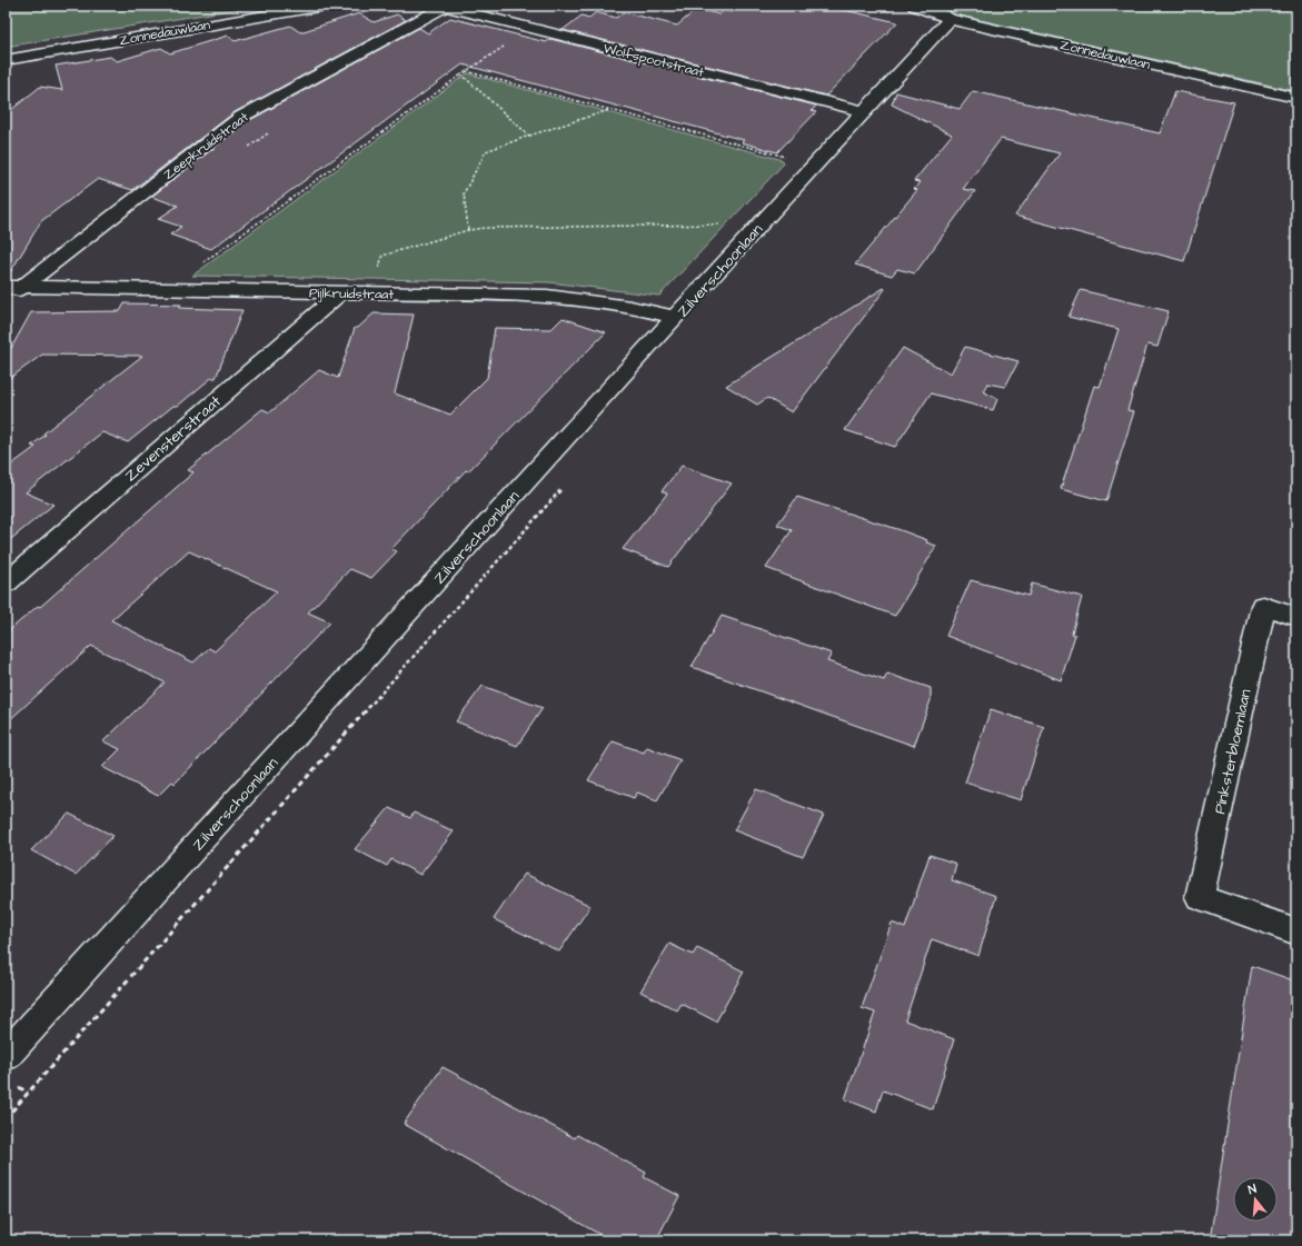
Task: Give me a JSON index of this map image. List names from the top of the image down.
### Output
{
  "streets": {
    "street": [
      "Zonnedauwlaan",
      "Wolfspootstraat",
      "Zeepkruidstraat",
      "Zilverschoonlaan",
      "Pijlkruidstraat",
      "Zevensterstraat",
      "Pinksterbloemlaan"
    ]
  },
  "crossings": [
    ["Zonnedauwlaan", "Zilverschoonlaan"],
    ["Wolfspootstraat", "Zeepkruidstraat"],
    ["Wolfspootstraat", "Zilverschoonlaan"],
    ["Zeepkruidstraat", "Pijlkruidstraat"],
    ["Zilverschoonlaan", "Pijlkruidstraat"],
    ["Pijlkruidstraat", "Zevensterstraat"]
  ],
  "north": "top"
}
